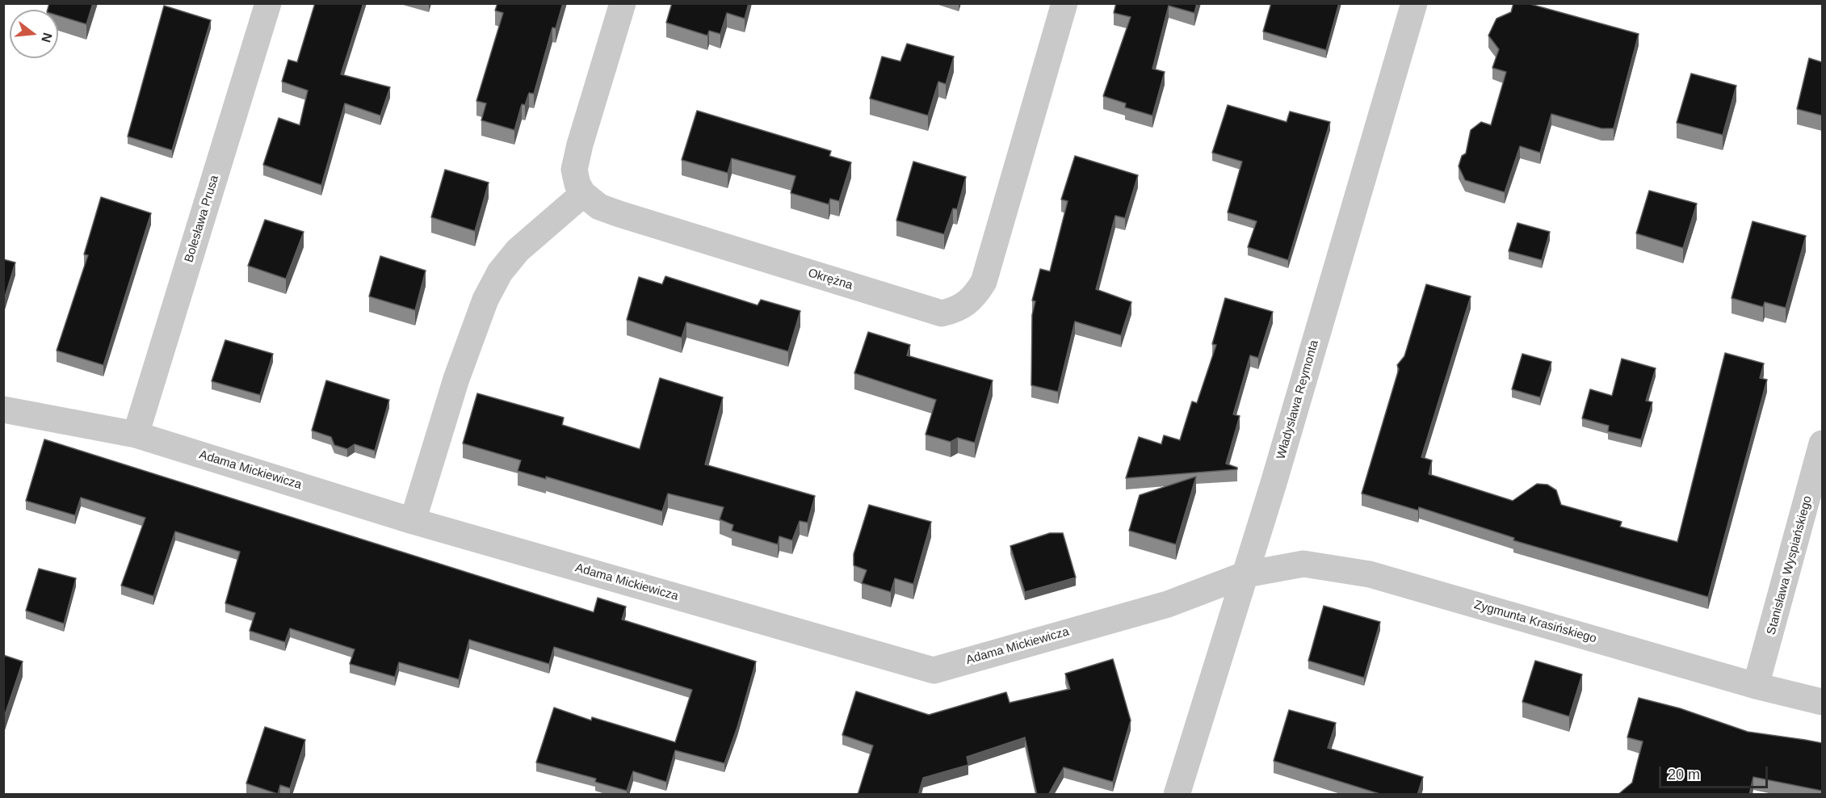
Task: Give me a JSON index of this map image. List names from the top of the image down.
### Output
{
  "streets": {
    "street": [
      "Bolesława Prusa",
      "Okrężna",
      "Władysława Reymonta",
      "Adama Mickiewicza",
      "Stanisława Wyspiańskiego",
      "Zygmunta Krasińskiego"
    ]
  },
  "crossings": [
    ["Bolesława Prusa", "Adama Mickiewicza"],
    ["Władysława Reymonta", "Adama Mickiewicza"],
    ["Władysława Reymonta", "Zygmunta Krasińskiego"],
    ["Adama Mickiewicza", "Zygmunta Krasińskiego"],
    ["Stanisława Wyspiańskiego", "Zygmunta Krasińskiego"]
  ],
  "scale_bar": "20 m",
  "north": "right"
}
